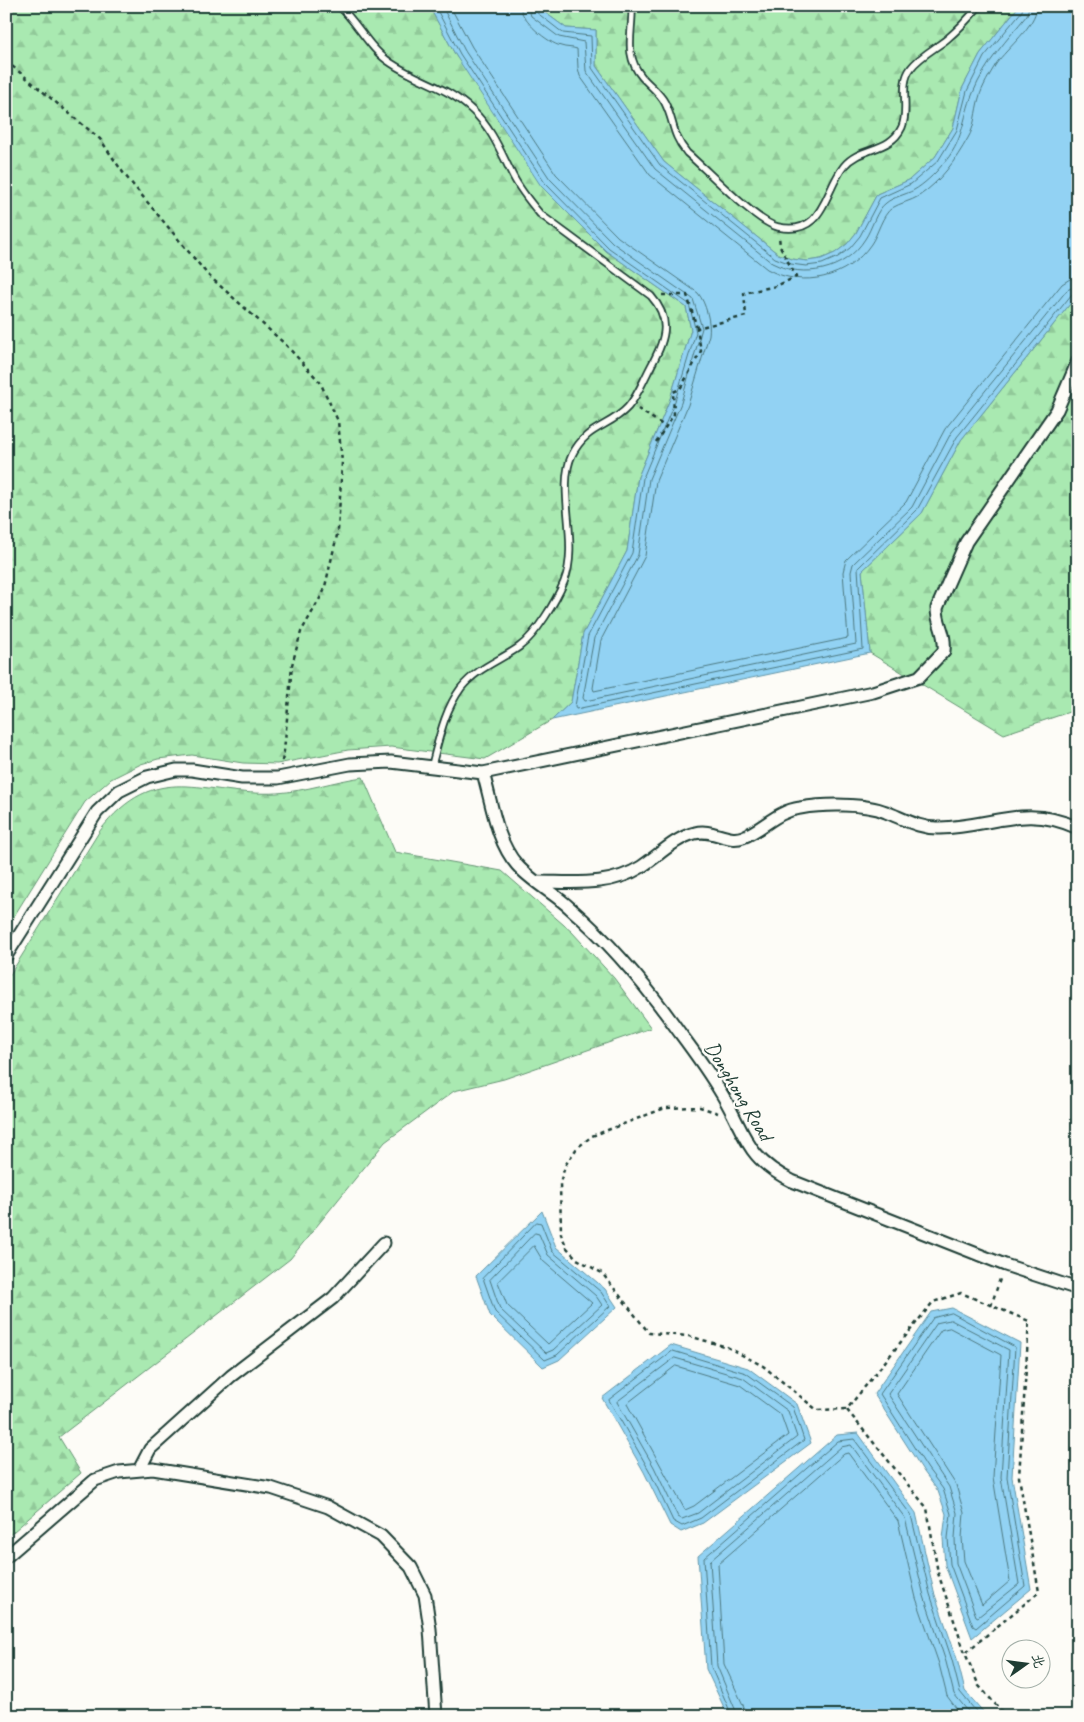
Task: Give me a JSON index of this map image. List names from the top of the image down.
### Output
{
  "streets": {
    "street": ["Donghong Road"]
  },
  "north": "right"
}
